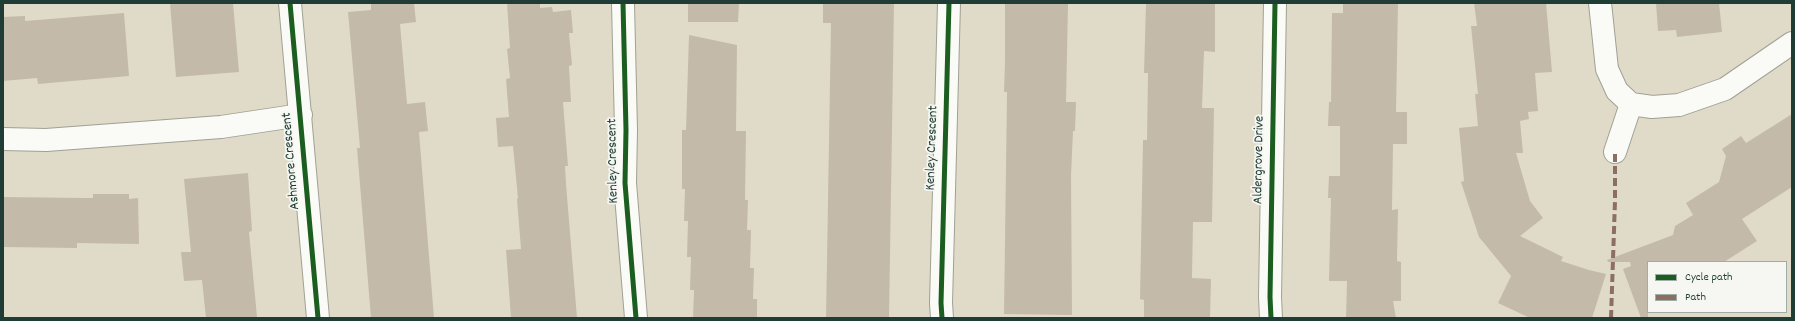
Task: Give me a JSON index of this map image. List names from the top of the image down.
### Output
{
  "streets": {
    "street": ["Kenley Crescent", "Aldergrove Drive", "Ashmore Crescent"]
  },
  "legend": ["Cycle path", "Path"]
}
